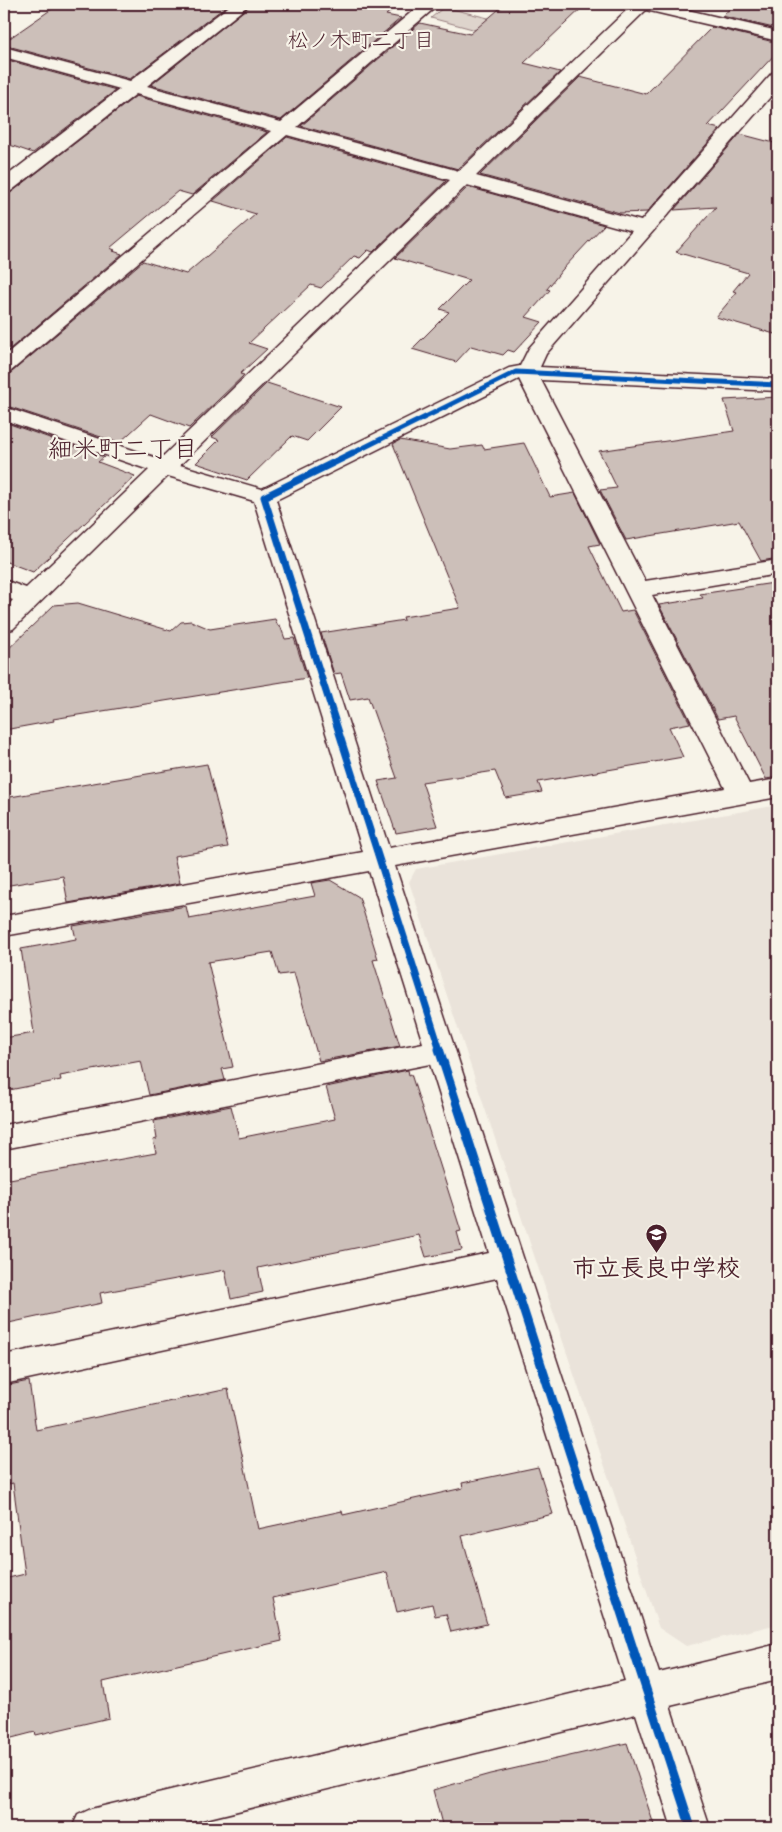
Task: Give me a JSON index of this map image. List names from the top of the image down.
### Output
{
  "districts": ["松ノ木町二丁目", "細米町二丁目"],
  "places": {
    "school or university": ["市立長良中学校"]
  }
}
